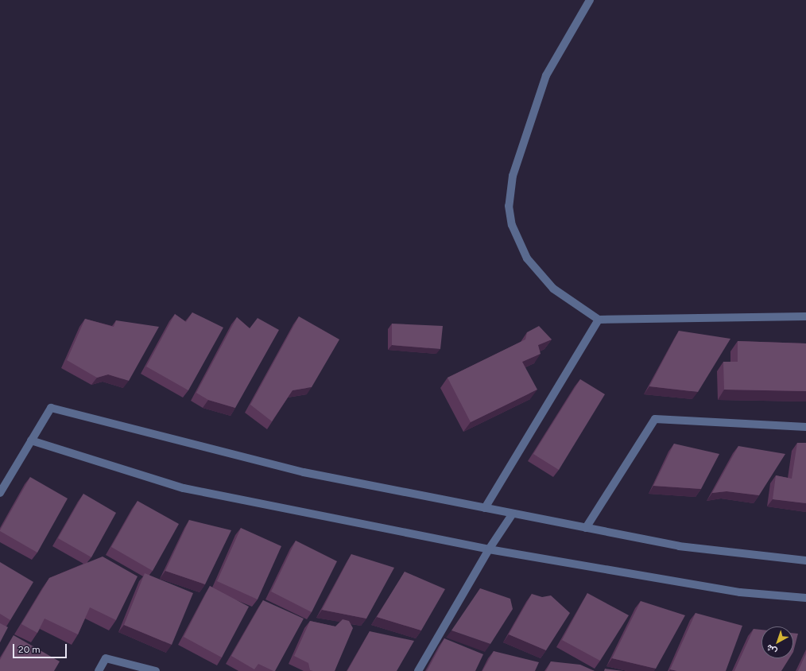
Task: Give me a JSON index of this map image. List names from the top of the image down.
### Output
{
  "scale_bar": "20 m",
  "north": "bottom left"
}
